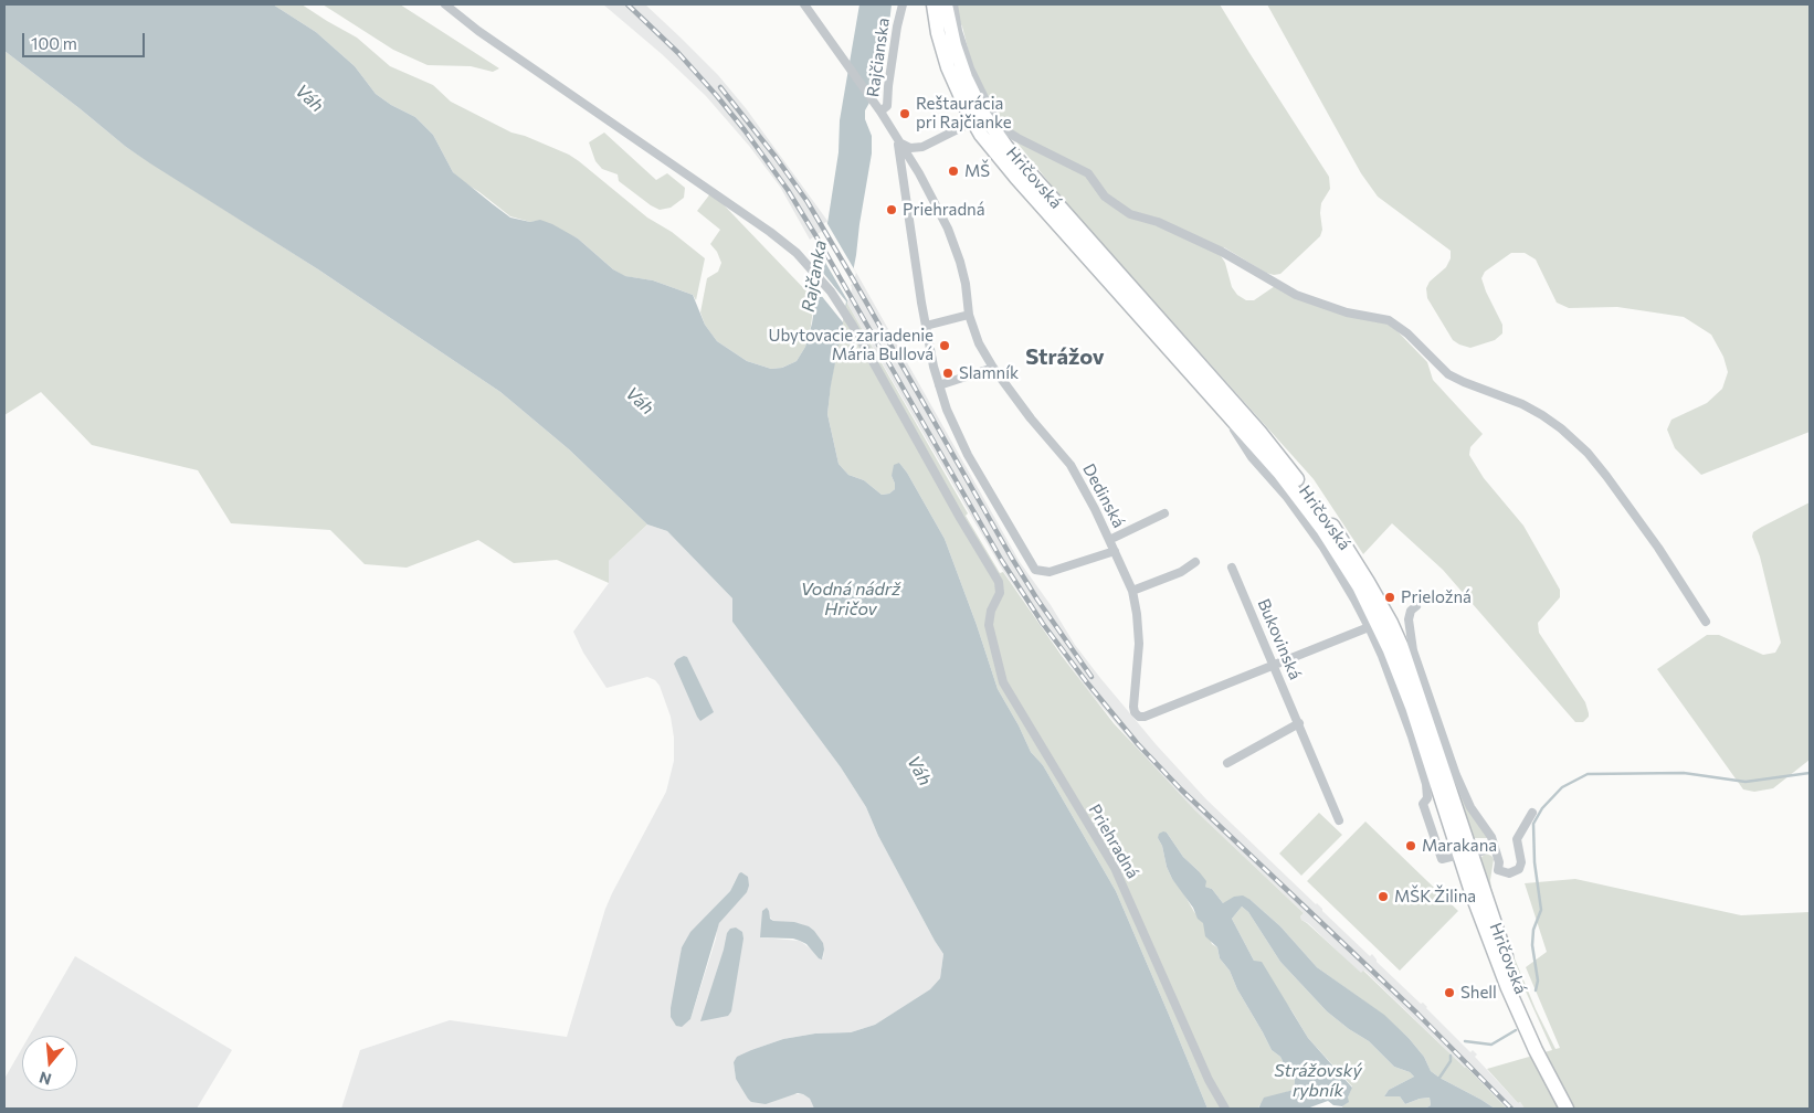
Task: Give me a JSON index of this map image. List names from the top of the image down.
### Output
{
  "streets": {
    "main road": ["Hričovská"],
    "street": [
      "Rajčianska",
      "Dedinská",
      "Bukovinská",
      "Priehradná"
    ]
  },
  "crossings": [
    ["Dedinská", "Bukovinská"]
  ],
  "districts": ["Strážov"],
  "water": [
    "Váh",
    "Rajčanka",
    "Vodná nádrž Hričov",
    "Strážovský rybník"
  ],
  "places": [
    "Reštaurácia pri Rajčianke",
    "MŠ",
    "Priehradná",
    "Ubytovacie zariadenie Mária Bullová",
    "Slamník",
    "Prieložná",
    "Marakana",
    "MŠK Žilina",
    "Shell"
  ],
  "scale_bar": "100 m",
  "north": "bottom"
}
